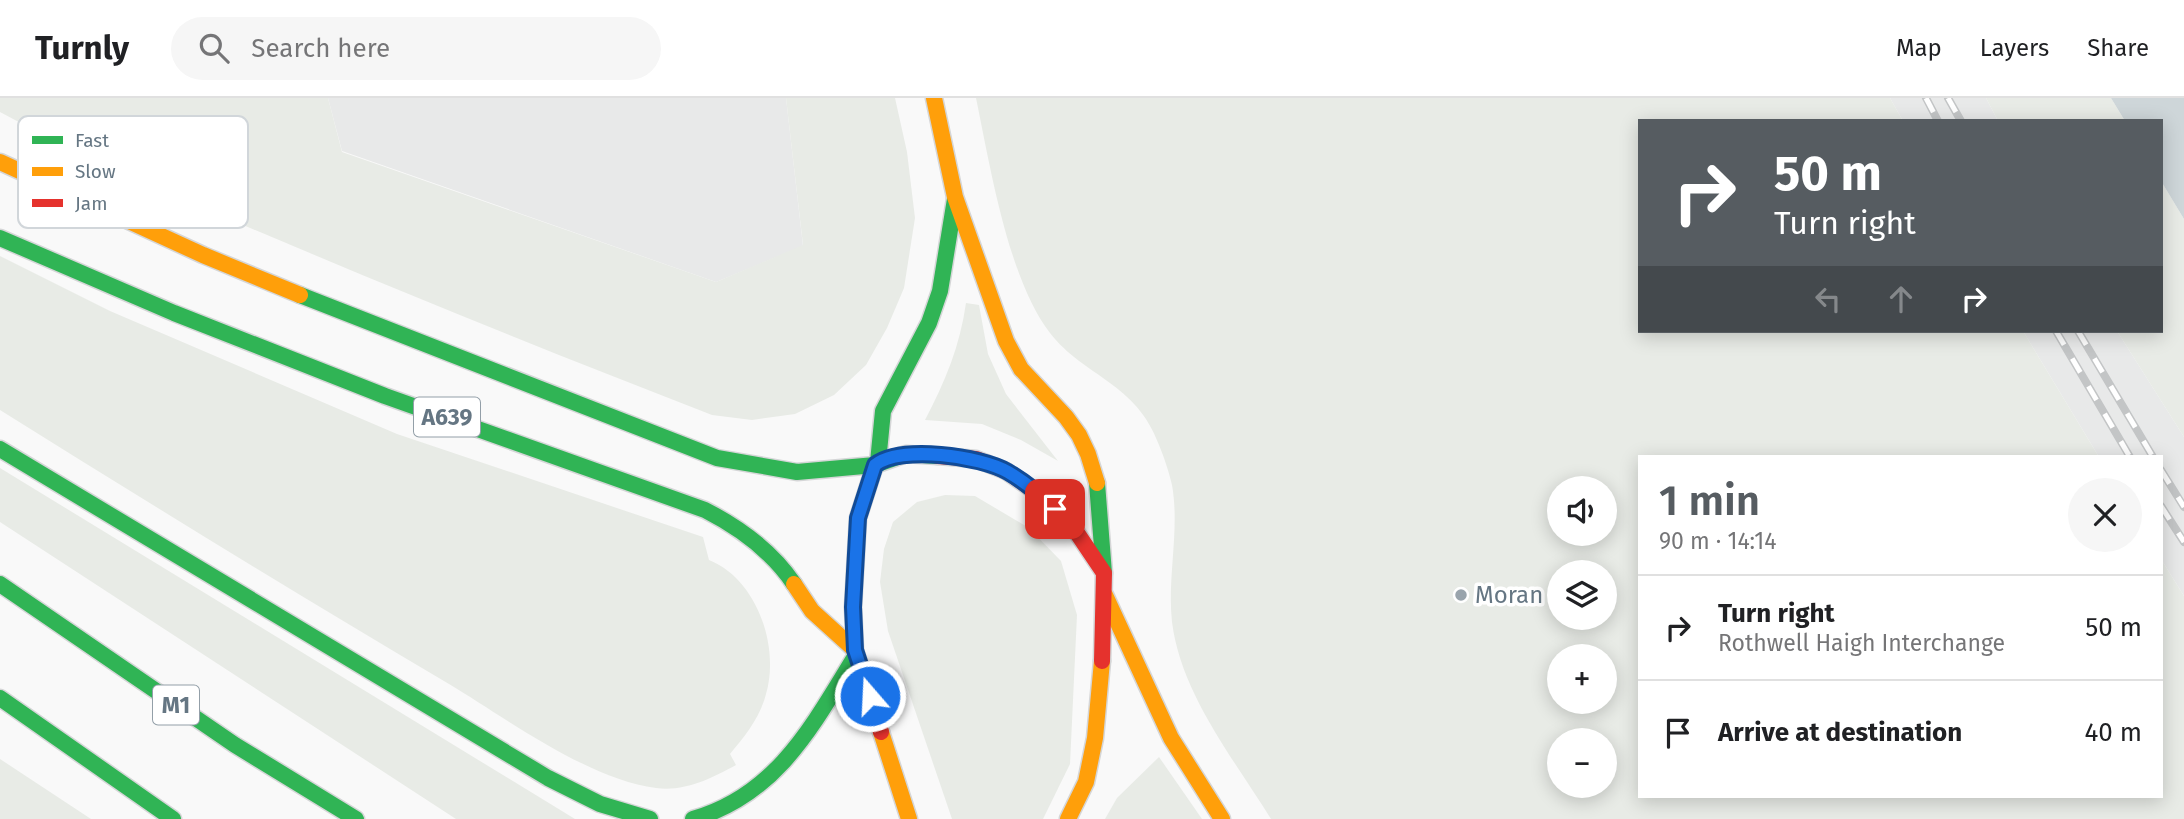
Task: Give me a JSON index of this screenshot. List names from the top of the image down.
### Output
{
  "streets": {
    "main road": ["A639", "M1"]
  },
  "places": ["Moran"],
  "legend": ["Fast", "Slow", "Jam"],
  "page": {
    "header": "Turnly",
    "search": "Search here",
    "nav": ["Map", "Layers", "Share"],
    "turn": ["50 m", "Turn right"],
    "heading": ["1 min", "90 m · 14:14"],
    "map_buttons": ["+", "−"],
    "list": [
      {
        "name": "Turn right",
        "note": "Rothwell Haigh Interchange",
        "value": "50 m"
      },
      {
        "name": "Arrive at destination",
        "value": "40 m"
      }
    ]
  }
}
